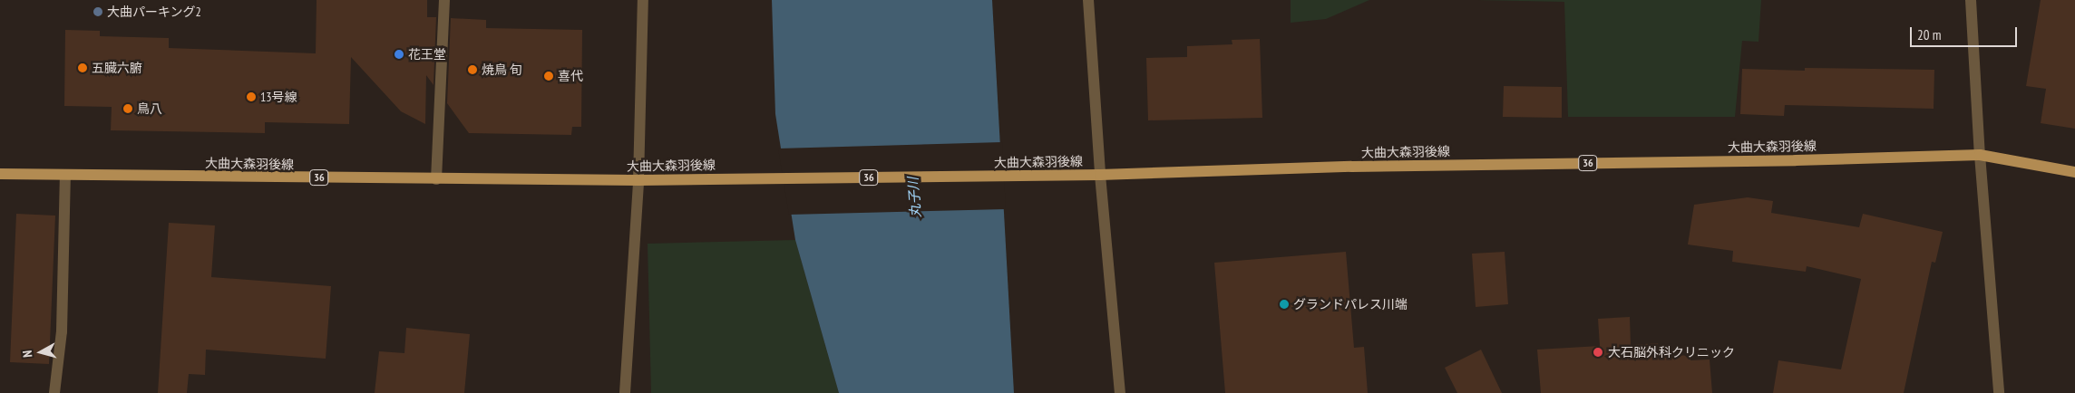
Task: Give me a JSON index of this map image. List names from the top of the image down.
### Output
{
  "streets": {
    "main road": ["大曲大森羽後線", "36"]
  },
  "water": ["丸子川"],
  "places": [
    "大曲パーキング2",
    "花王堂",
    "五臓六腑",
    "焼鳥 旬",
    "喜代",
    "13号線",
    "鳥八",
    "グランドパレス川端",
    "大石脳外科クリニック"
  ],
  "scale_bar": "20 m",
  "north": "left"
}
